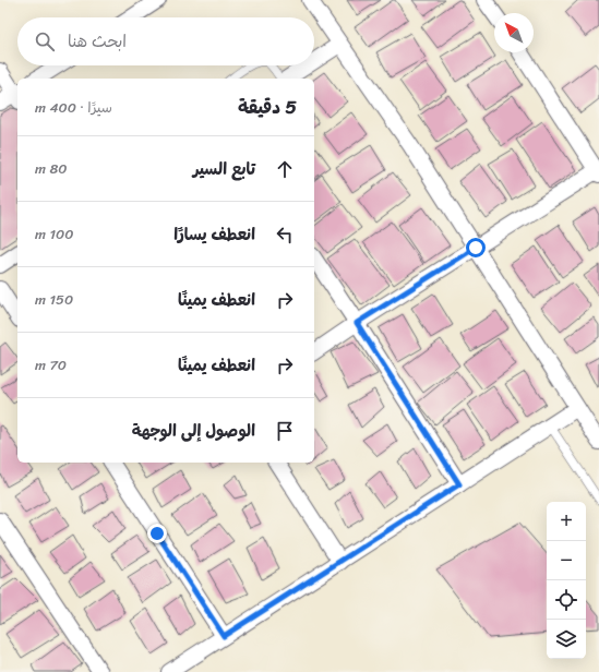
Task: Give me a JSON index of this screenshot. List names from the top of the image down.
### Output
{
  "north": "top left",
  "page": {
    "search": "ابحث هنا",
    "heading": ["5 دقيقة", "سيرًا · 400 m"],
    "list": [
      ["تابع السير", "80 m"],
      ["انعطف يسارًا", "100 m"],
      ["انعطف يمينًا", "150 m"],
      ["انعطف يمينًا", "70 m"],
      "الوصول إلى الوجهة"
    ],
    "map_buttons": ["+", "−"]
  }
}
